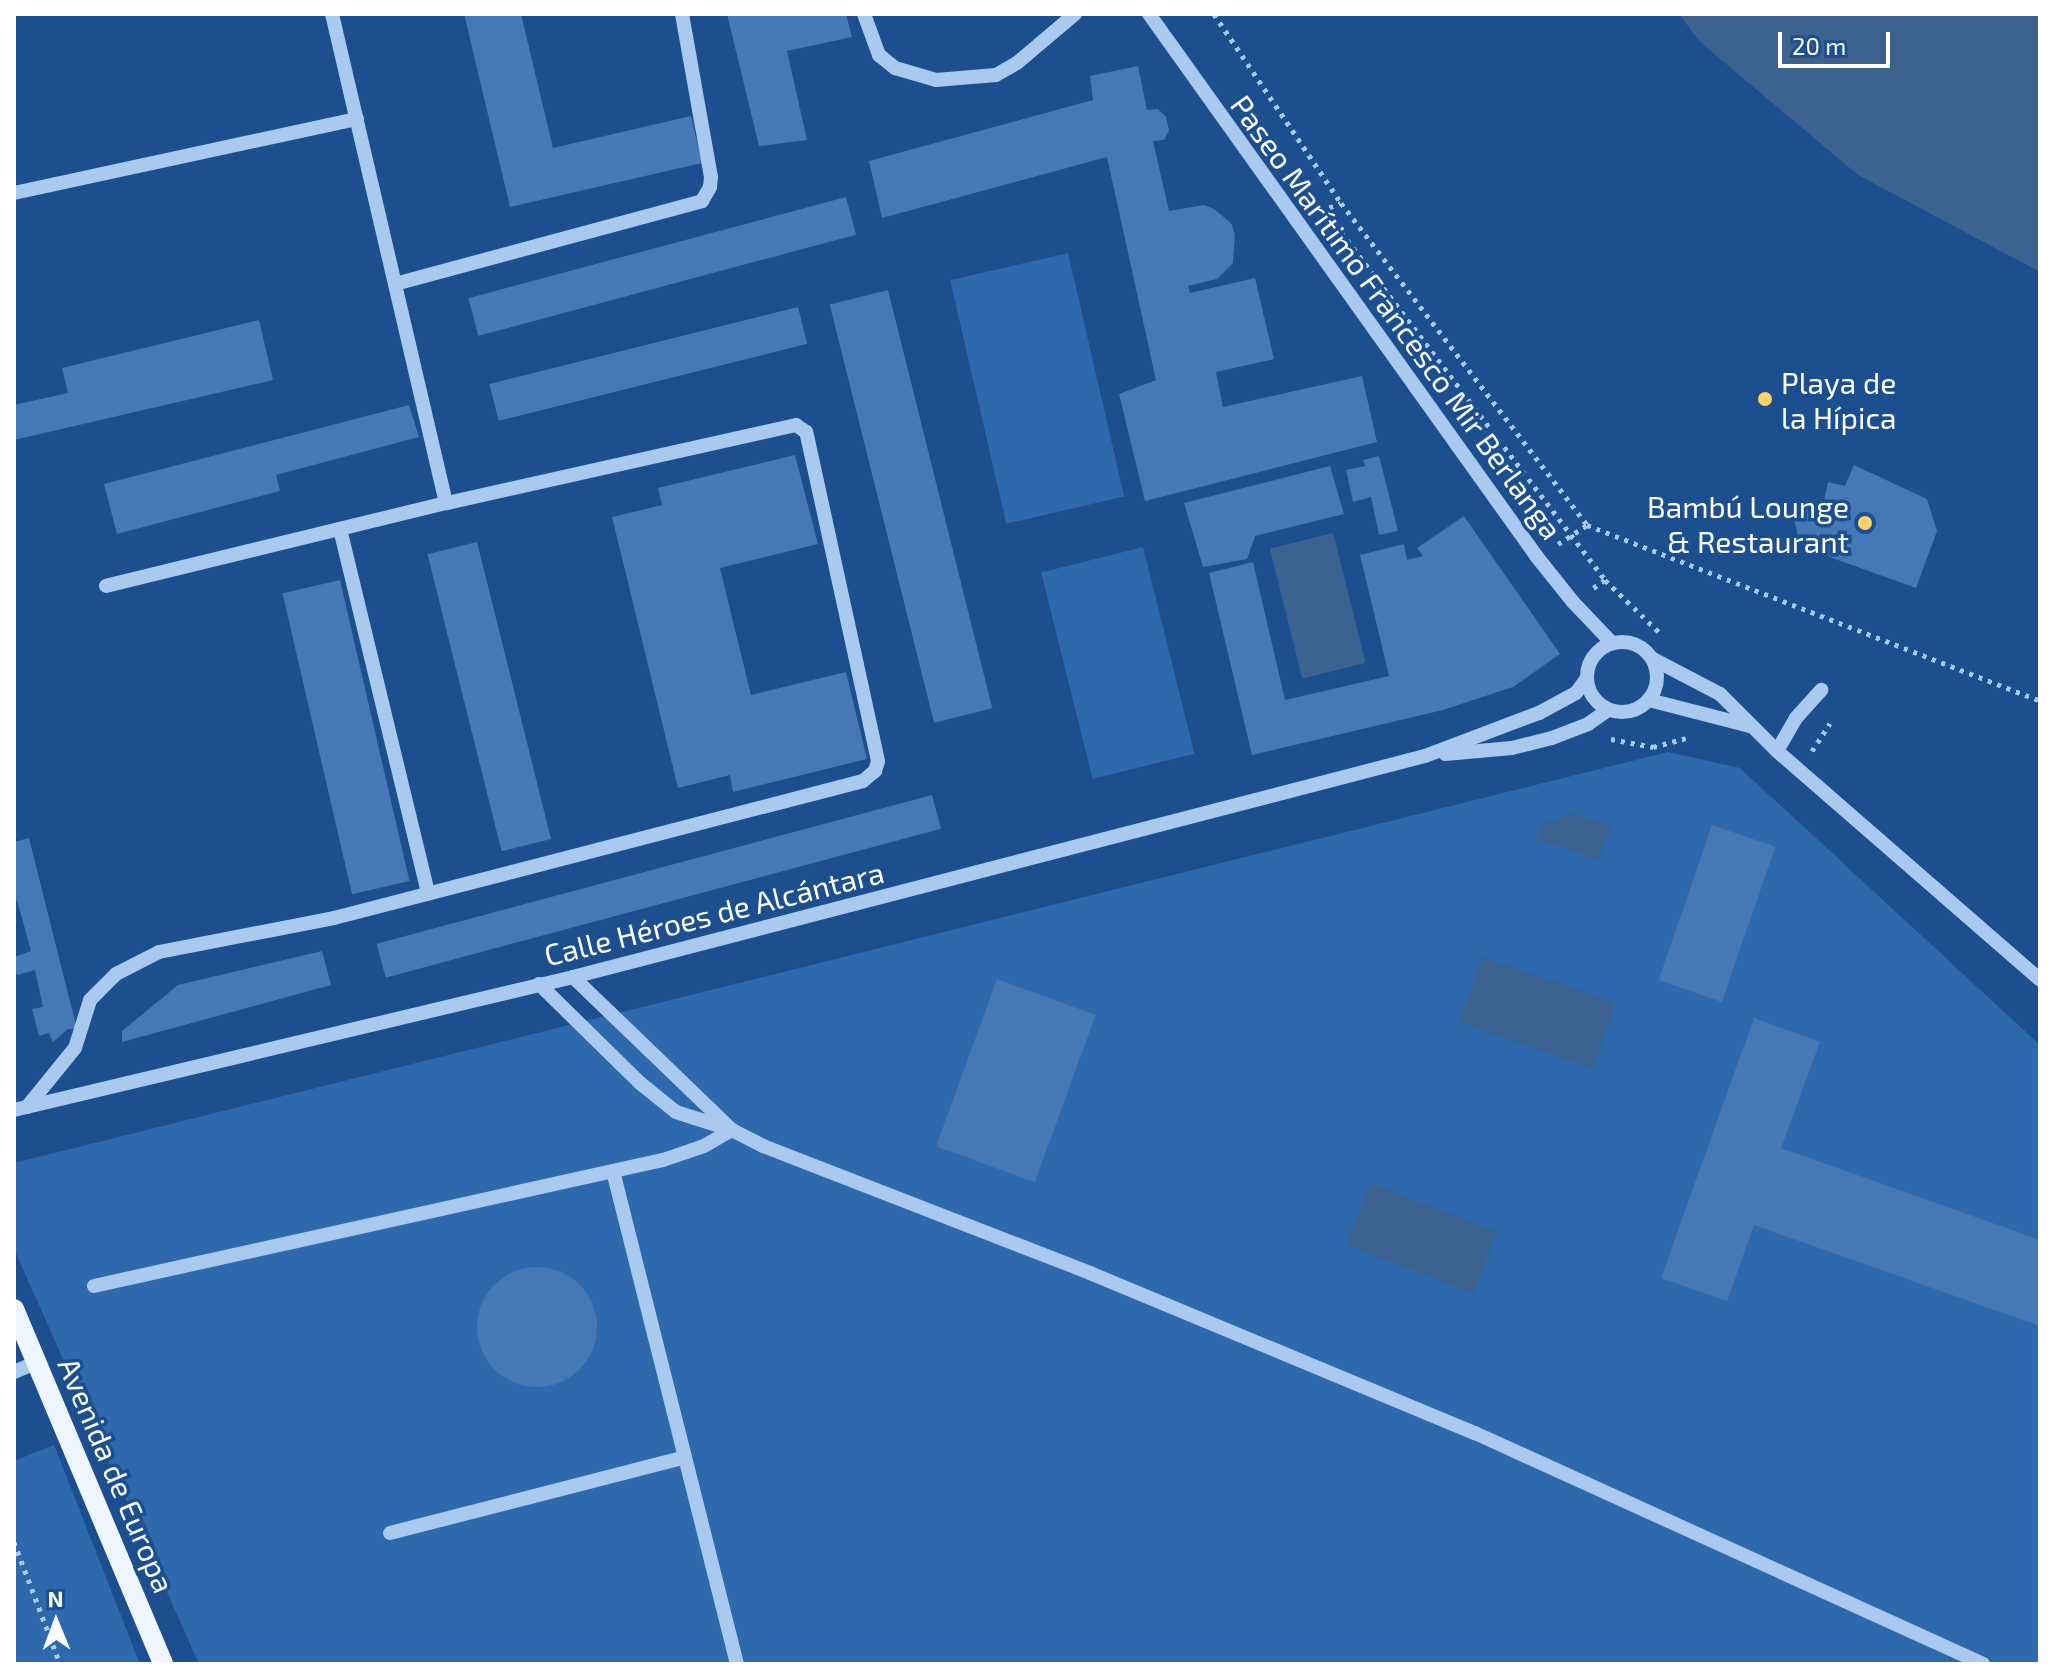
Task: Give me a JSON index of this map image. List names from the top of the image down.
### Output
{
  "streets": {
    "main road": ["Avenida de Europa"],
    "street": ["Paseo Marítimo Francesco Mir Berlanga", "Calle Héroes de Alcántara"]
  },
  "places": ["Playa de la Hípica", "Bambú Lounge & Restaurant"],
  "scale_bar": "20 m",
  "north": "top"
}
